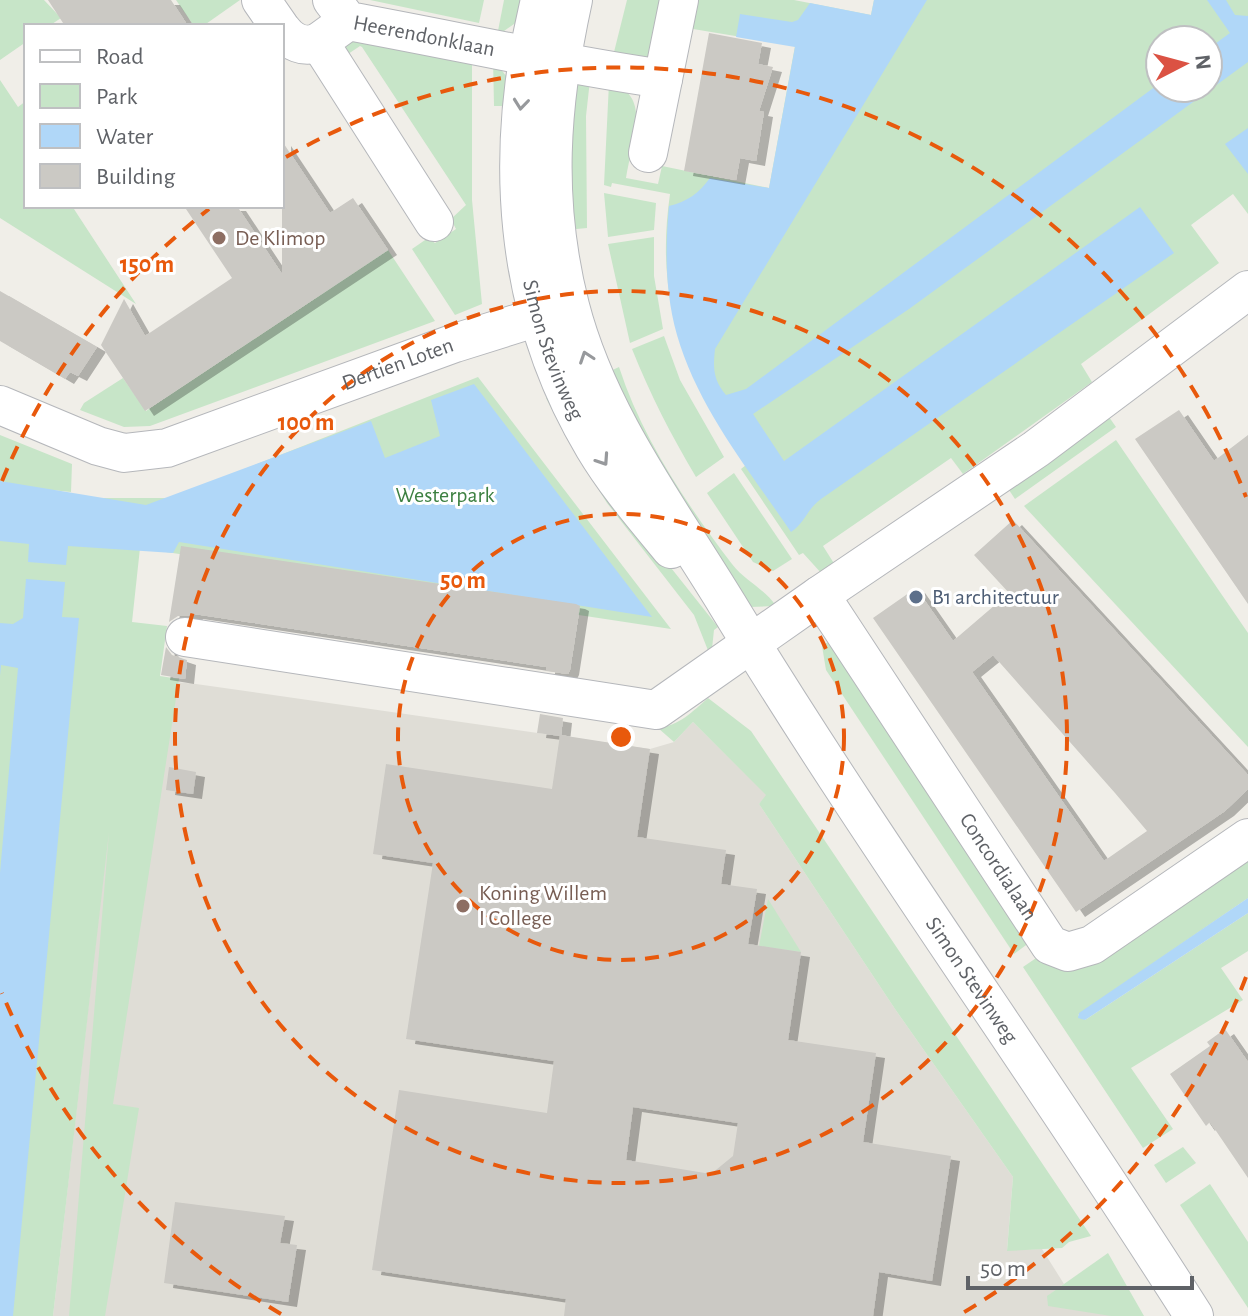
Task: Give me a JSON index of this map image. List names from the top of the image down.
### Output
{
  "streets": {
    "street": [
      "Heerendonklaan",
      "Simon Stevinweg",
      "Dertien Loten",
      "Concordialaan"
    ]
  },
  "crossings": [
    ["Heerendonklaan", "Simon Stevinweg"],
    ["Simon Stevinweg", "Dertien Loten"]
  ],
  "parks": ["Westerpark"],
  "places": ["De Klimop", "B1 architectuur", "Koning Willem I College"],
  "legend": [
    "Road",
    "Park",
    "Water",
    "Building"
  ],
  "scale_bar": "50 m",
  "north": "right",
  "rings": ["150 m", "100 m", "50 m"]
}
